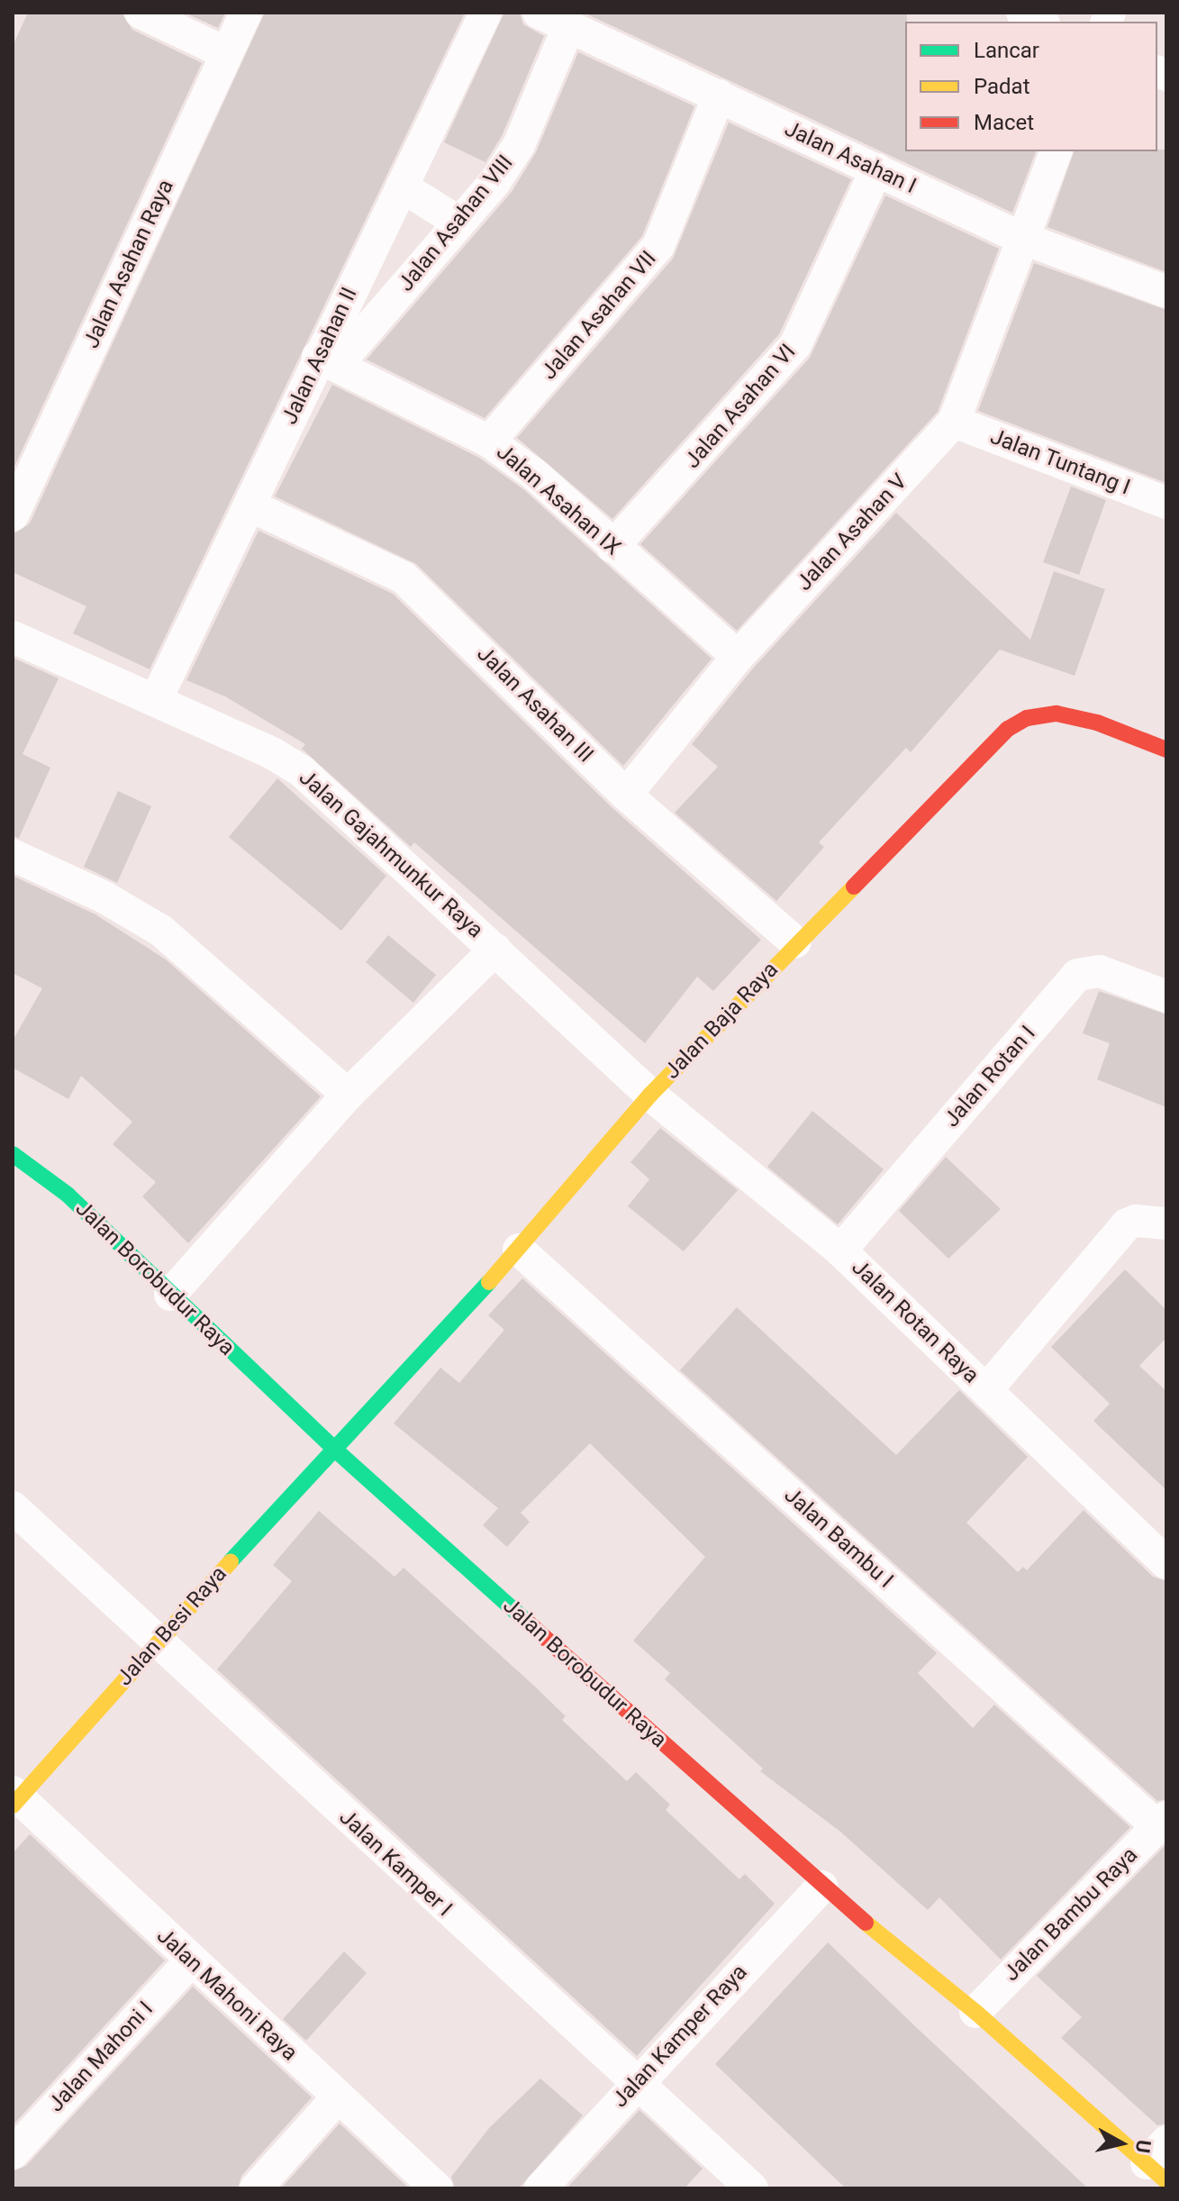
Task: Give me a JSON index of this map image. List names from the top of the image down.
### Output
{
  "streets": {
    "street": [
      "Jalan Asahan I",
      "Jalan Asahan VIII",
      "Jalan Asahan Raya",
      "Jalan Asahan VII",
      "Jalan Asahan II",
      "Jalan Asahan VI",
      "Jalan Tuntang I",
      "Jalan Asahan IX",
      "Jalan Asahan V",
      "Jalan Asahan III",
      "Jalan Gajahmunkur Raya",
      "Jalan Baja Raya",
      "Jalan Rotan I",
      "Jalan Borobudur Raya",
      "Jalan Rotan Raya",
      "Jalan Bambu I",
      "Jalan Besi Raya",
      "Jalan Kamper I",
      "Jalan Bambu Raya",
      "Jalan Mahoni Raya",
      "Jalan Kamper Raya",
      "Jalan Mahoni I"
    ]
  },
  "crossings": [
    ["Jalan Asahan I", "Jalan Asahan VIII"],
    ["Jalan Asahan I", "Jalan Asahan VII"],
    ["Jalan Asahan I", "Jalan Asahan VI"],
    ["Jalan Asahan I", "Jalan Asahan V"],
    ["Jalan Asahan VIII", "Jalan Asahan II"],
    ["Jalan Asahan VIII", "Jalan Asahan IX"],
    ["Jalan Asahan VII", "Jalan Asahan IX"],
    ["Jalan Asahan II", "Jalan Asahan IX"],
    ["Jalan Asahan II", "Jalan Asahan III"],
    ["Jalan Asahan II", "Jalan Gajahmunkur Raya"],
    ["Jalan Asahan VI", "Jalan Asahan IX"],
    ["Jalan Tuntang I", "Jalan Asahan V"],
    ["Jalan Asahan IX", "Jalan Asahan V"],
    ["Jalan Asahan V", "Jalan Asahan III"],
    ["Jalan Asahan III", "Jalan Baja Raya"],
    ["Jalan Gajahmunkur Raya", "Jalan Baja Raya"],
    ["Jalan Gajahmunkur Raya", "Jalan Rotan Raya"],
    ["Jalan Baja Raya", "Jalan Borobudur Raya"],
    ["Jalan Baja Raya", "Jalan Rotan Raya"],
    ["Jalan Baja Raya", "Jalan Bambu I"],
    ["Jalan Baja Raya", "Jalan Besi Raya"],
    ["Jalan Rotan I", "Jalan Rotan Raya"],
    ["Jalan Borobudur Raya", "Jalan Besi Raya"],
    ["Jalan Borobudur Raya", "Jalan Bambu Raya"],
    ["Jalan Borobudur Raya", "Jalan Kamper Raya"],
    ["Jalan Bambu I", "Jalan Bambu Raya"],
    ["Jalan Besi Raya", "Jalan Kamper I"],
    ["Jalan Besi Raya", "Jalan Mahoni Raya"],
    ["Jalan Kamper I", "Jalan Kamper Raya"],
    ["Jalan Mahoni Raya", "Jalan Mahoni I"]
  ],
  "legend": ["Lancar", "Padat", "Macet"],
  "north": "right"
}
